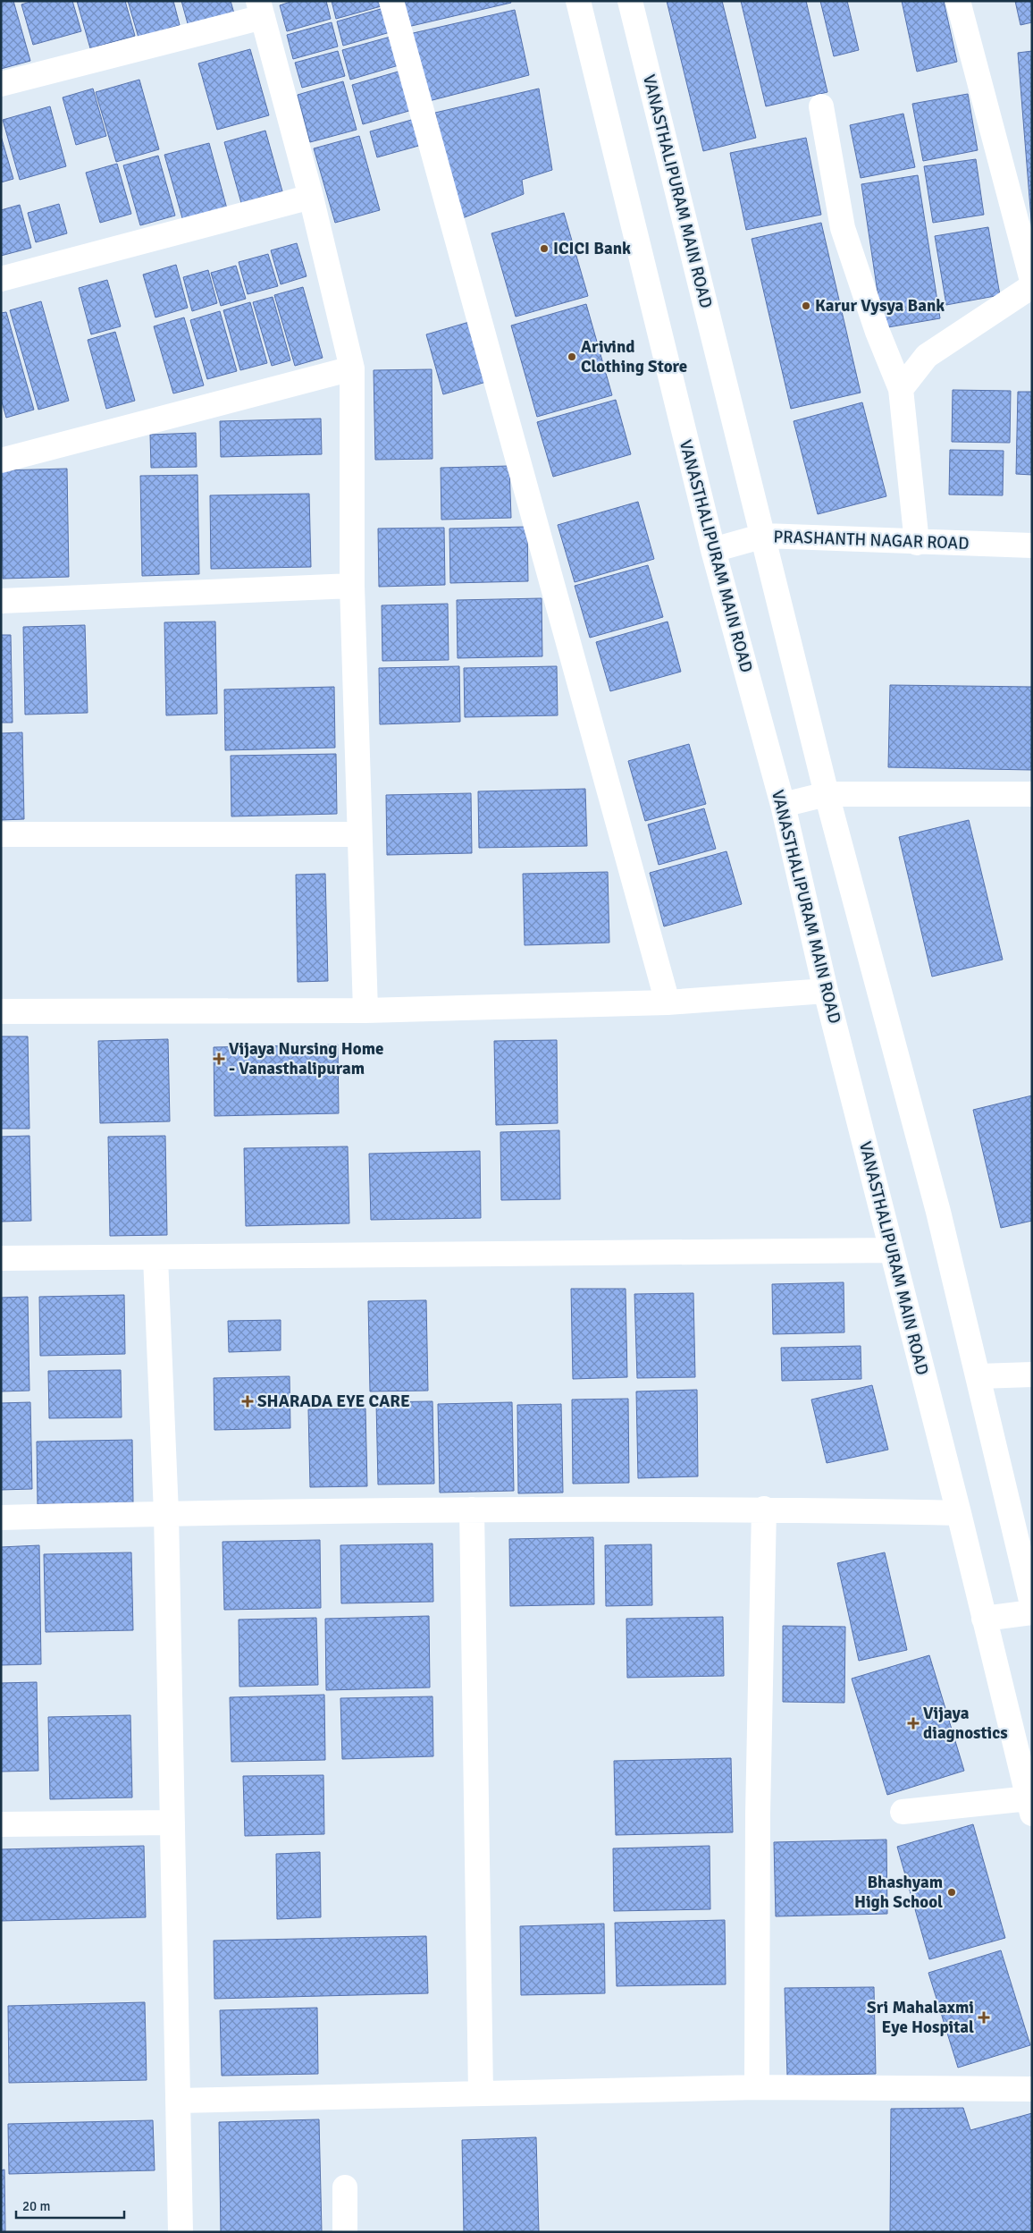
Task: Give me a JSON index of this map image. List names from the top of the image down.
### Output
{
  "streets": {
    "street": ["VANASTHALIPURAM MAIN ROAD", "PRASHANTH NAGAR ROAD"]
  },
  "crossings": [
    ["VANASTHALIPURAM MAIN ROAD", "PRASHANTH NAGAR ROAD"]
  ],
  "places": {
    "other": [
      "ICICI Bank",
      "Karur Vysya Bank",
      "Arivind Clothing Store",
      "Bhashyam High School"
    ],
    "health": [
      "Vijaya Nursing Home - Vanasthalipuram",
      "SHARADA EYE CARE",
      "Vijaya diagnostics",
      "Sri Mahalaxmi Eye Hospital"
    ]
  },
  "scale_bar": "20 m"
}
